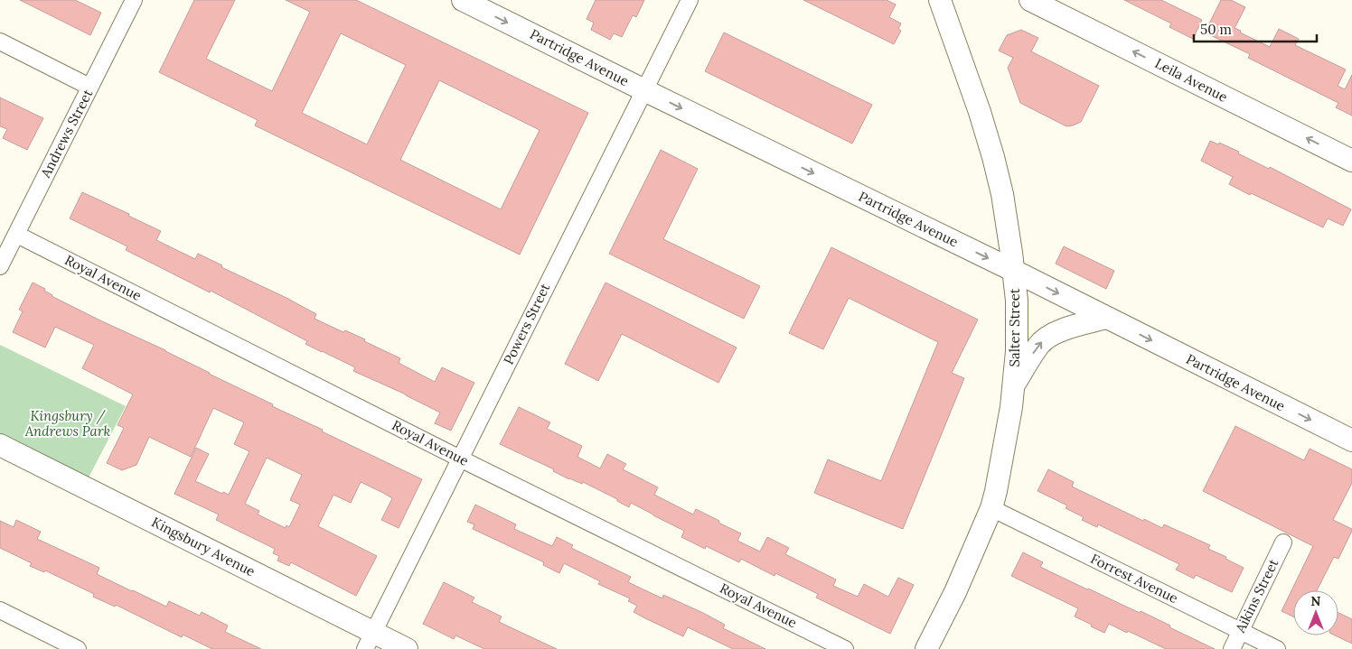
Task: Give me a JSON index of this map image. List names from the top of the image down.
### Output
{
  "streets": {
    "main road": [
      "Partridge Avenue",
      "Leila Avenue",
      "Salter Street",
      "Kingsbury Avenue"
    ],
    "street": [
      "Andrews Street",
      "Royal Avenue",
      "Powers Street",
      "Forrest Avenue",
      "Aikins Street"
    ]
  },
  "crossings": [
    ["Partridge Avenue", "Powers Street"],
    ["Partridge Avenue", "Salter Street"],
    ["Andrews Street", "Royal Avenue"],
    ["Royal Avenue", "Powers Street"],
    ["Powers Street", "Kingsbury Avenue"],
    ["Salter Street", "Forrest Avenue"],
    ["Forrest Avenue", "Aikins Street"]
  ],
  "one_way": ["Partridge Avenue", "Leila Avenue"],
  "parks": ["Kingsbury / Andrews Park"],
  "scale_bar": "50 m",
  "north": "top"
}
